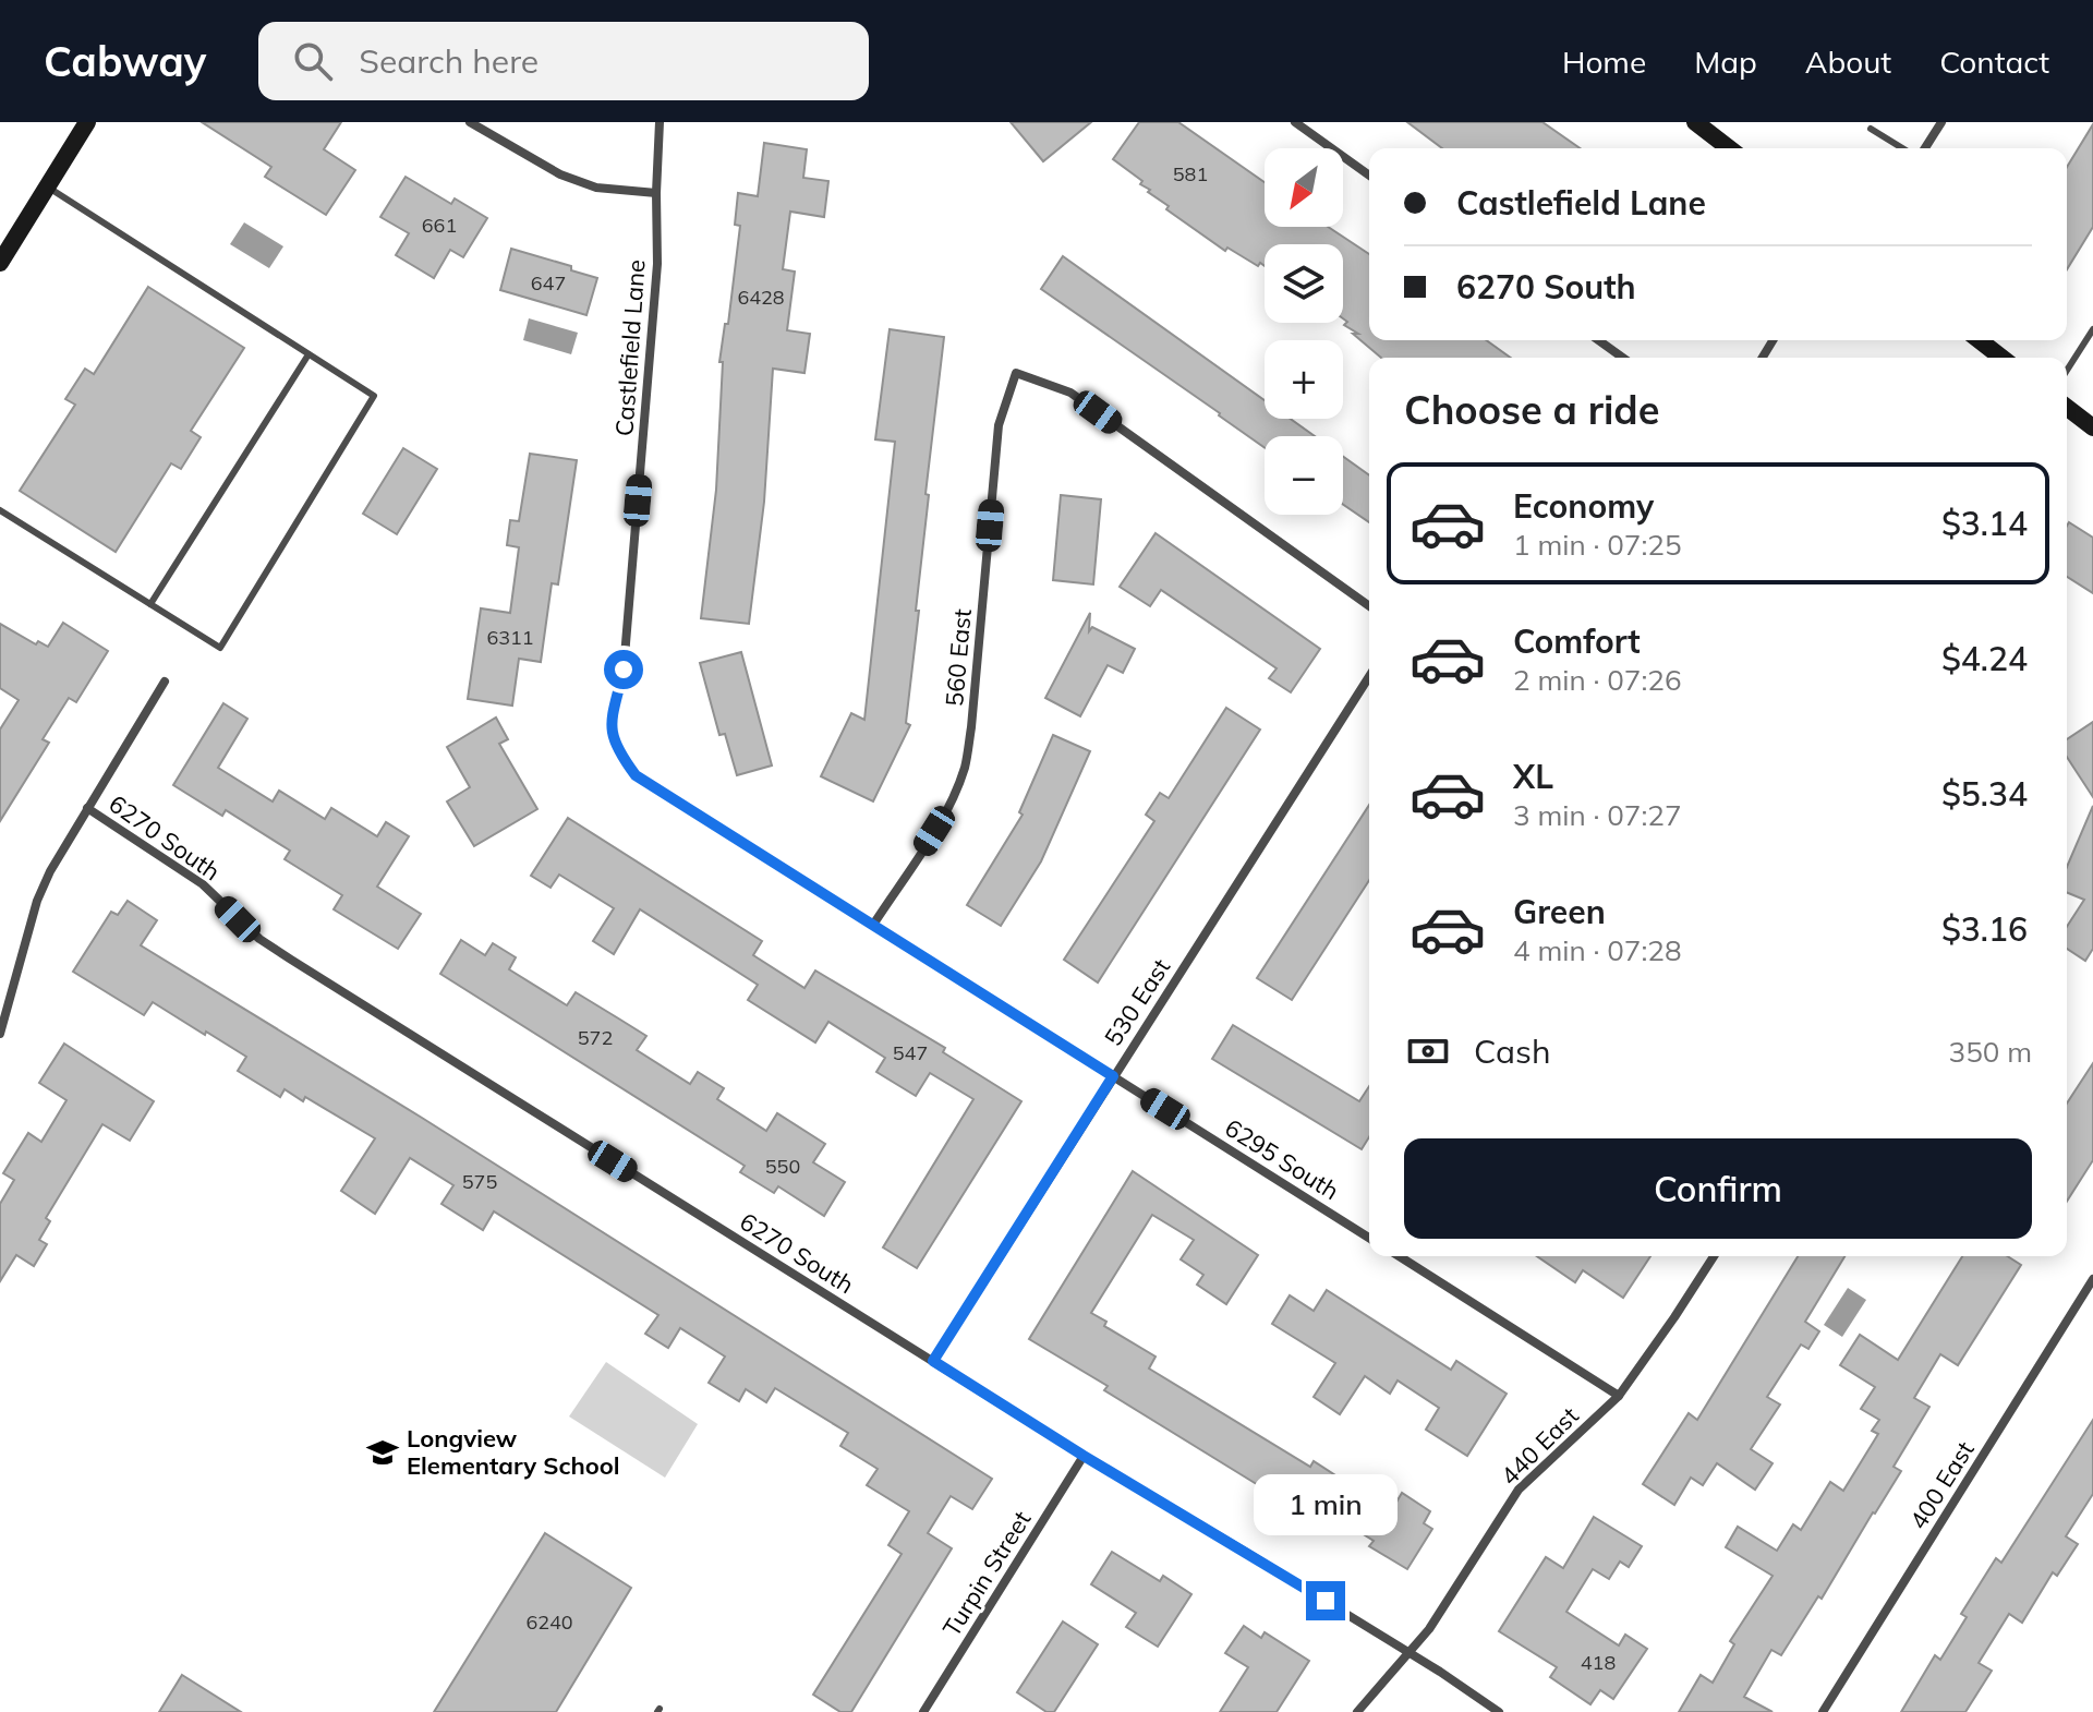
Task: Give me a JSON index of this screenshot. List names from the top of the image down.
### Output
{
  "streets": {
    "street": [
      "Castlefield Lane",
      "560 East",
      "6270 South",
      "530 East",
      "6295 South",
      "440 East",
      "400 East",
      "Turpin Street"
    ]
  },
  "crossings": [
    ["Castlefield Lane", "6295 South"],
    ["560 East", "6295 South"],
    ["6270 South", "530 East"],
    ["6270 South", "440 East"],
    ["6270 South", "Turpin Street"],
    ["530 East", "6295 South"]
  ],
  "places": {
    "school or university": ["Longview Elementary School"]
  },
  "house_numbers": [
    "581",
    "661",
    "647",
    "6428",
    "6311",
    "572",
    "547",
    "550",
    "575",
    "6240",
    "418"
  ],
  "north": "bottom left",
  "page": {
    "header": "Cabway",
    "search": "Search here",
    "nav": [
      "Home",
      "Map",
      "About",
      "Contact"
    ],
    "map_buttons": ["+", "−"],
    "banner": ["Castlefield Lane", "6270 South"],
    "heading": "Choose a ride",
    "list": [
      {
        "name": "Economy",
        "note": "1 min · 07:25",
        "value": "$3.14"
      },
      {
        "name": "Comfort",
        "note": "2 min · 07:26",
        "value": "$4.24"
      },
      {
        "name": "XL",
        "note": "3 min · 07:27",
        "value": "$5.34"
      },
      {
        "name": "Green",
        "note": "4 min · 07:28",
        "value": "$3.16"
      }
    ],
    "pay": ["Cash", "350 m"],
    "buttons": "Confirm",
    "bubble": "1 min"
  }
}
